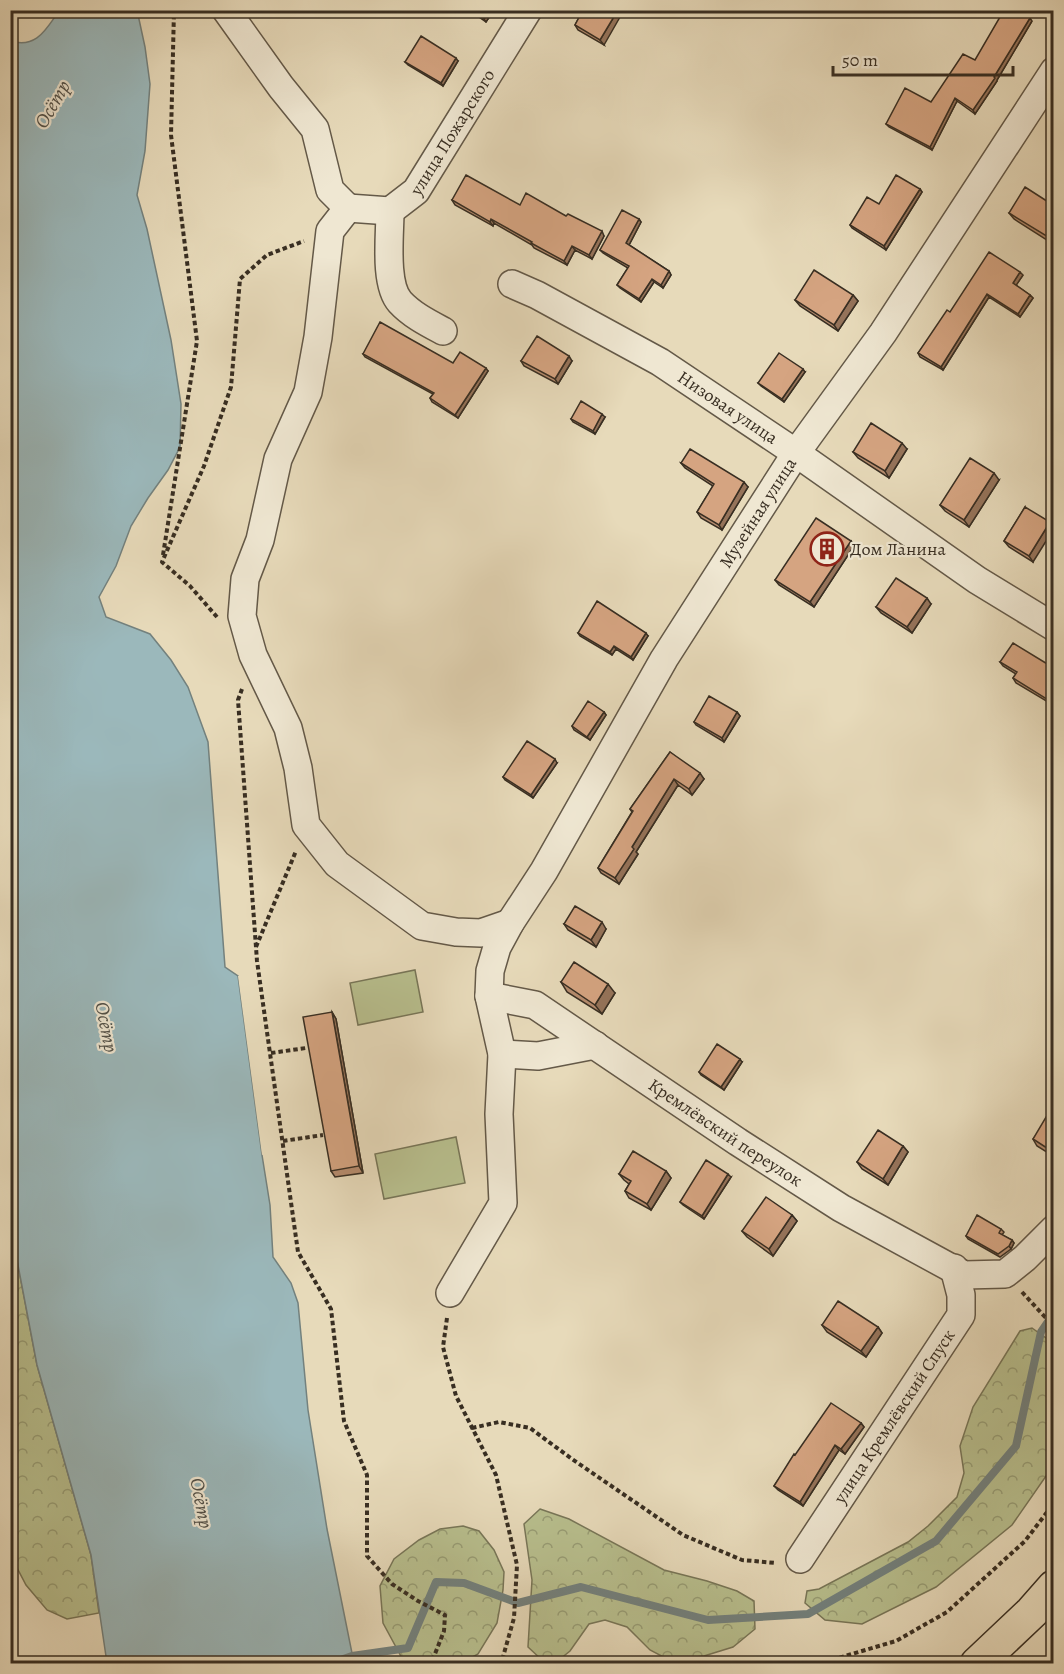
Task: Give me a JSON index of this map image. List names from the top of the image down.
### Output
{
  "streets": {
    "street": [
      "улица Пожарского",
      "Низовая улица",
      "Музейная улица",
      "Кремлёвский переулок",
      "улица Кремлёвский Спуск"
    ]
  },
  "crossings": [
    ["Низовая улица", "Музейная улица"],
    ["Музейная улица", "Кремлёвский переулок"],
    ["Кремлёвский переулок", "улица Кремлёвский Спуск"]
  ],
  "water": ["Осётр"],
  "places": {
    "building": ["Дом Ланина"]
  },
  "scale_bar": "50 m"
}
